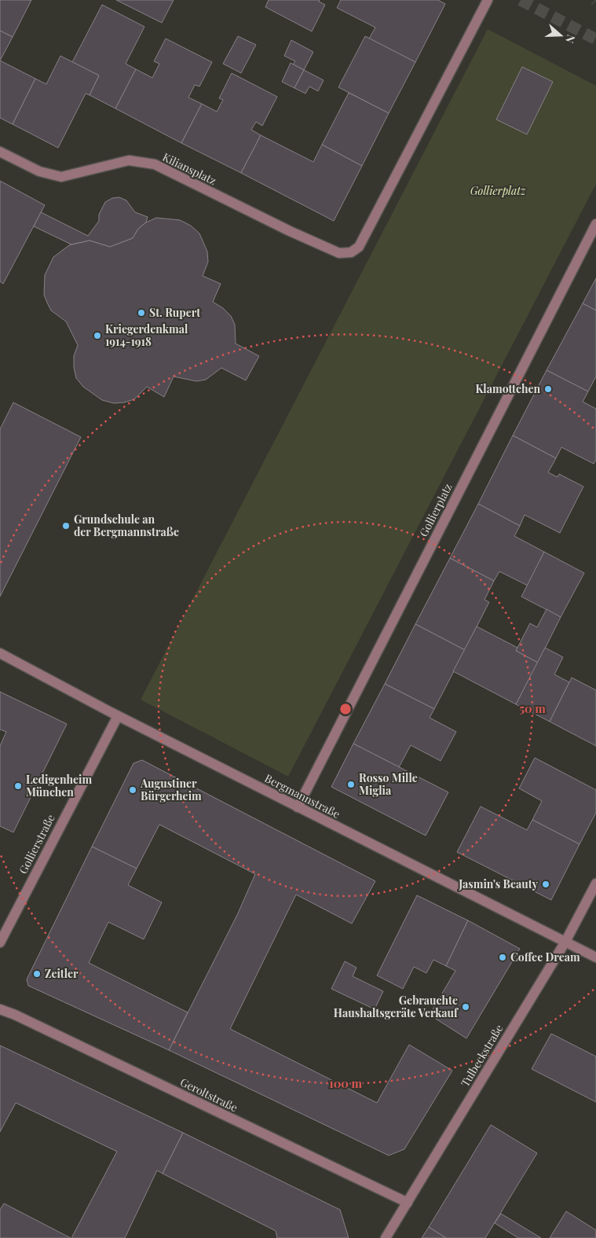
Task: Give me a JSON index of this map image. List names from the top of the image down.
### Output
{
  "streets": {
    "street": [
      "Kiliansplatz",
      "Gollierplatz",
      "Bergmannstraße",
      "Gollierstraße",
      "Tulbeckstraße",
      "Geroltstraße"
    ]
  },
  "crossings": [
    ["Gollierplatz", "Bergmannstraße"],
    ["Bergmannstraße", "Gollierstraße"],
    ["Bergmannstraße", "Tulbeckstraße"],
    ["Tulbeckstraße", "Geroltstraße"]
  ],
  "parks": ["Gollierplatz"],
  "places": [
    "St. Rupert",
    "Kriegerdenkmal 1914-1918",
    "Klamottchen",
    "Grundschule an der Bergmannstraße",
    "Rosso Mille Miglia",
    "Ledigenheim München",
    "Augustiner Bürgerheim",
    "Jasmin's Beauty",
    "Coffee Dream",
    "Zeitler",
    "Gebrauchte Haushaltsgeräte Verkauf"
  ],
  "north": "right",
  "rings": ["50 m", "100 m"]
}
